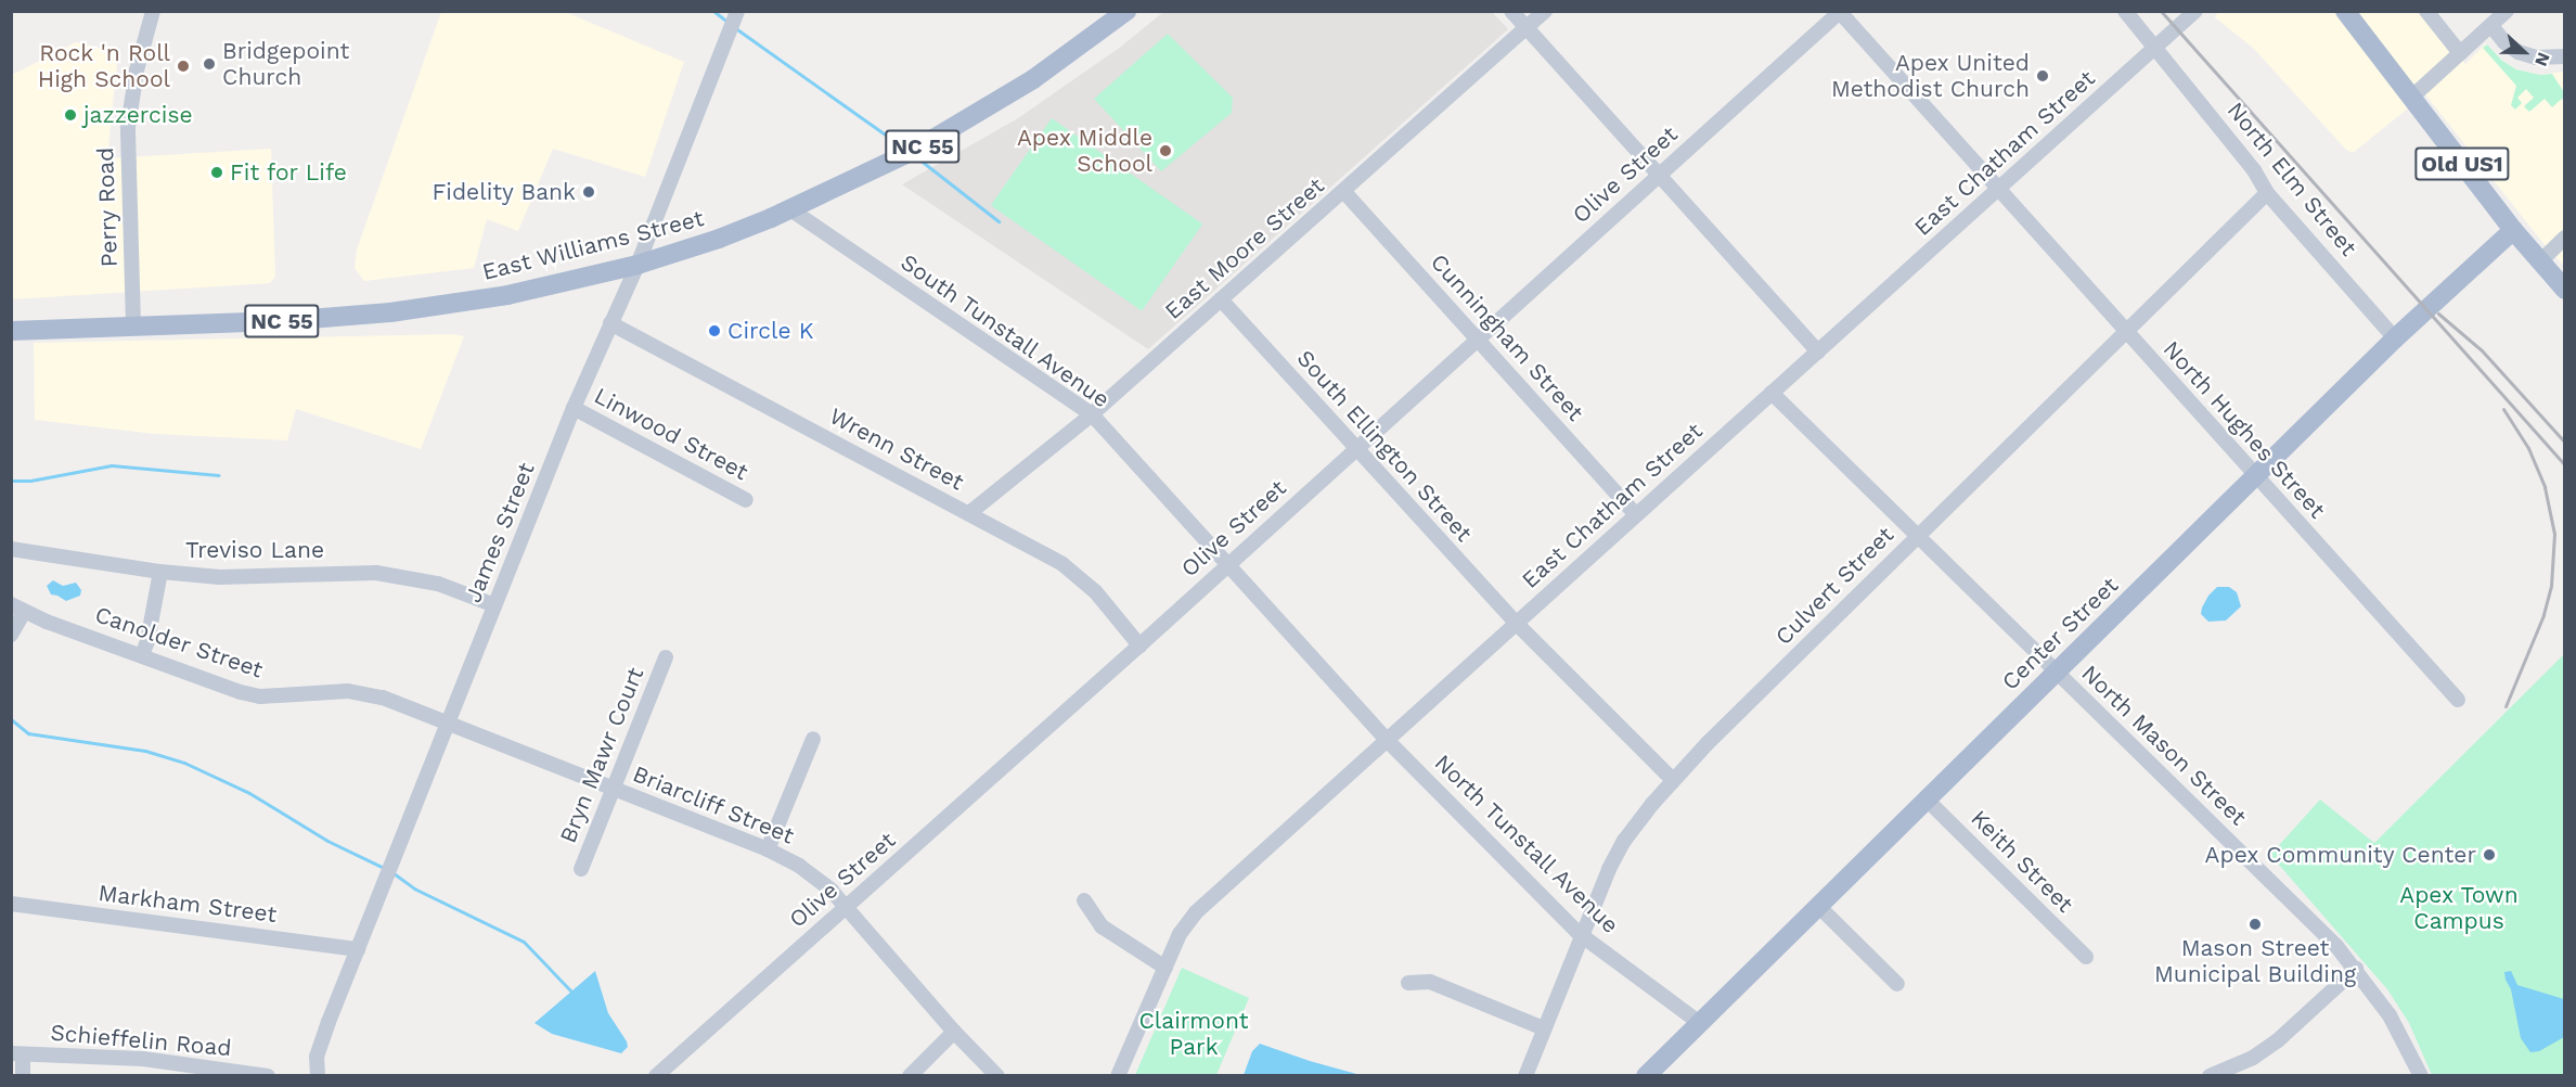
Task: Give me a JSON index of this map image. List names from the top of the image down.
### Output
{
  "streets": {
    "main road": [
      "NC 55",
      "Old US1",
      "East Williams Street",
      "Center Street"
    ],
    "street": [
      "East Chatham Street",
      "Olive Street",
      "North Elm Street",
      "Perry Road",
      "East Moore Street",
      "South Tunstall Avenue",
      "Cunningham Street",
      "North Hughes Street",
      "Linwood Street",
      "South Ellington Street",
      "Wrenn Street",
      "James Street",
      "Treviso Lane",
      "Culvert Street",
      "Canolder Street",
      "North Mason Street",
      "Bryn Mawr Court",
      "Briarcliff Street",
      "North Tunstall Avenue",
      "Keith Street",
      "Markham Street",
      "Schieffelin Road"
    ]
  },
  "crossings": [
    ["East Chatham Street", "North Elm Street"],
    ["East Chatham Street", "South Tunstall Avenue"],
    ["East Chatham Street", "Cunningham Street"],
    ["East Chatham Street", "North Hughes Street"],
    ["East Chatham Street", "South Ellington Street"],
    ["East Chatham Street", "North Mason Street"],
    ["East Chatham Street", "North Tunstall Avenue"],
    ["Old US1", "Center Street"],
    ["Olive Street", "South Tunstall Avenue"],
    ["Olive Street", "Cunningham Street"],
    ["Olive Street", "North Hughes Street"],
    ["Olive Street", "South Ellington Street"],
    ["Olive Street", "Wrenn Street"],
    ["Olive Street", "Briarcliff Street"],
    ["North Elm Street", "Culvert Street"],
    ["North Elm Street", "Center Street"],
    ["Perry Road", "East Williams Street"],
    ["East Williams Street", "South Tunstall Avenue"],
    ["East Williams Street", "James Street"],
    ["East Moore Street", "South Tunstall Avenue"],
    ["East Moore Street", "Cunningham Street"],
    ["East Moore Street", "South Ellington Street"],
    ["East Moore Street", "Wrenn Street"],
    ["South Tunstall Avenue", "North Tunstall Avenue"],
    ["North Hughes Street", "Culvert Street"],
    ["North Hughes Street", "Center Street"],
    ["Linwood Street", "James Street"],
    ["South Ellington Street", "Culvert Street"],
    ["Wrenn Street", "James Street"],
    ["James Street", "Treviso Lane"],
    ["James Street", "Canolder Street"],
    ["James Street", "Briarcliff Street"],
    ["James Street", "Markham Street"],
    ["Culvert Street", "North Mason Street"],
    ["Culvert Street", "North Tunstall Avenue"],
    ["Center Street", "North Mason Street"],
    ["Center Street", "North Tunstall Avenue"],
    ["Center Street", "Keith Street"],
    ["Canolder Street", "Briarcliff Street"],
    ["Bryn Mawr Court", "Briarcliff Street"]
  ],
  "parks": ["Apex Town Campus", "Clairmont Park"],
  "places": [
    "Bridgepoint Church",
    "Rock 'n Roll High School",
    "Apex United Methodist Church",
    "jazzercise",
    "Apex Middle School",
    "Fit for Life",
    "Fidelity Bank",
    "Circle K",
    "Apex Community Center",
    "Mason Street Municipal Building"
  ],
  "north": "right"
}
